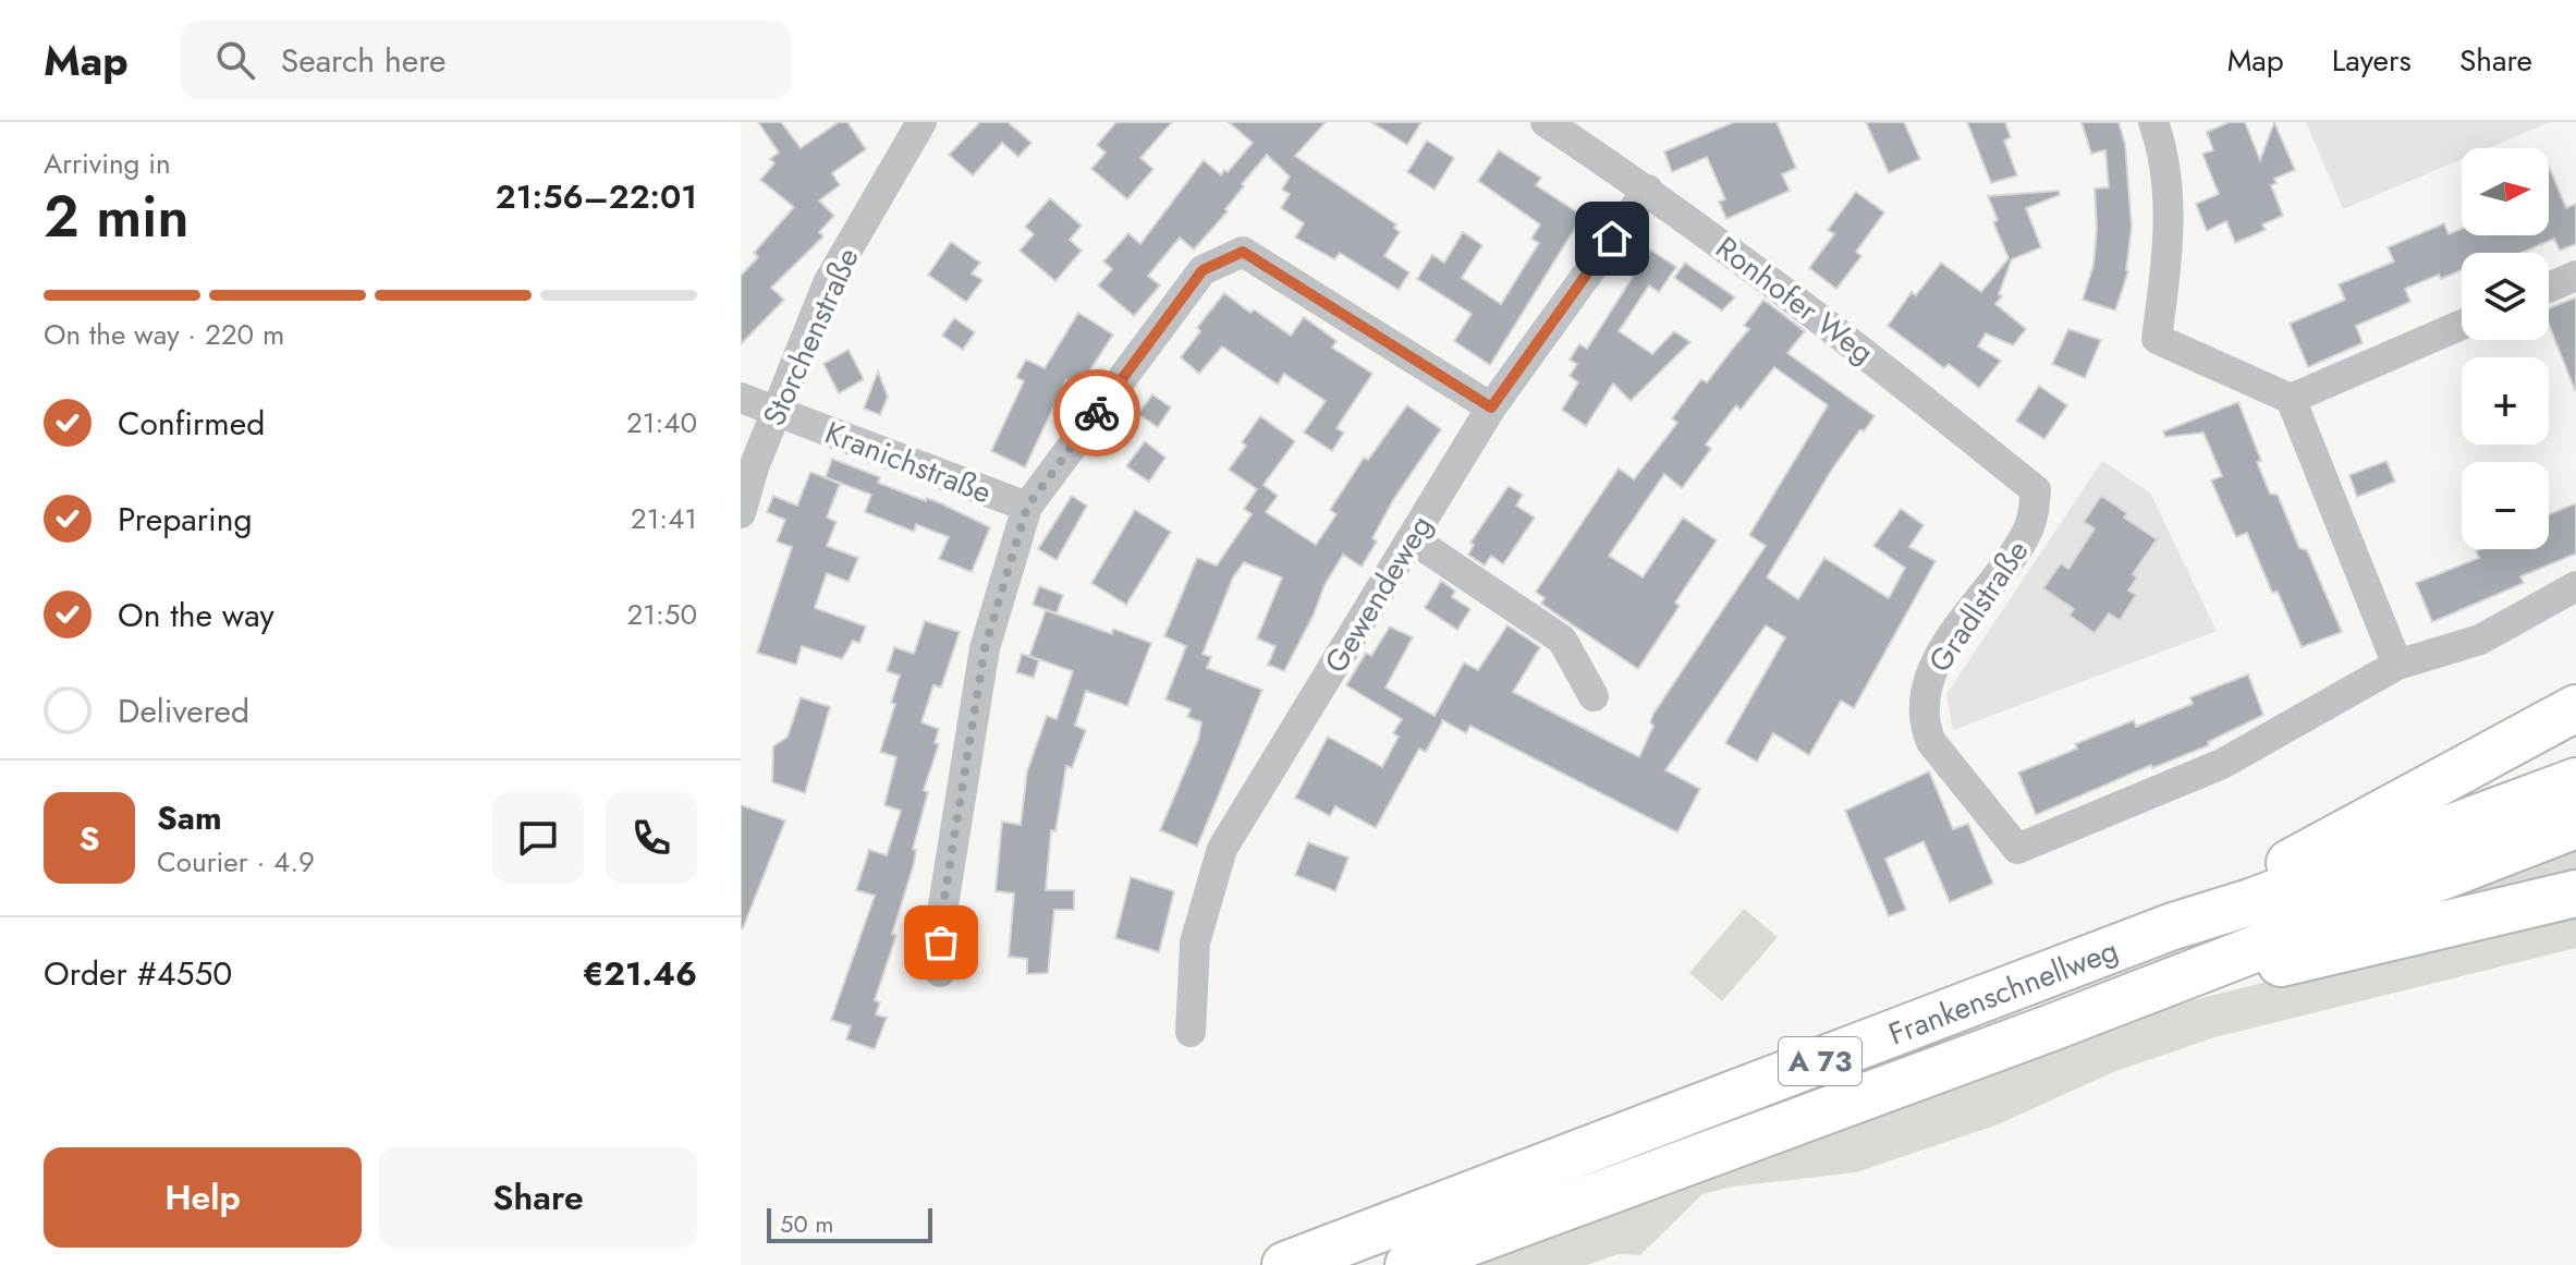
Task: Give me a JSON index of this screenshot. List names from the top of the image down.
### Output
{
  "streets": {
    "highway": ["Frankenschnellweg", "A 73"],
    "street": [
      "Ronhofer Weg",
      "Storchenstraße",
      "Kranichstraße",
      "Gewendeweg",
      "Gradlstraße"
    ]
  },
  "crossings": [
    ["Ronhofer Weg", "Gewendeweg"],
    ["Ronhofer Weg", "Gradlstraße"],
    ["Storchenstraße", "Kranichstraße"]
  ],
  "scale_bar": "50 m",
  "north": "right",
  "page": {
    "header": "Map",
    "search": "Search here",
    "nav": ["Map", "Layers", "Share"],
    "heading": ["2 min", "Arriving in", "21:56–22:01"],
    "panel": [
      "Sam",
      "Courier · 4.9",
      "Order #4550",
      "€21.46"
    ],
    "map_buttons": ["+", "−"],
    "bar": "On the way · 220 m",
    "list": [
      ["Confirmed", "21:40"],
      ["Preparing", "21:41"],
      ["On the way", "21:50"],
      "Delivered"
    ],
    "round": "S",
    "buttons": ["Help", "Share"],
    "scale": "50 m"
  }
}
